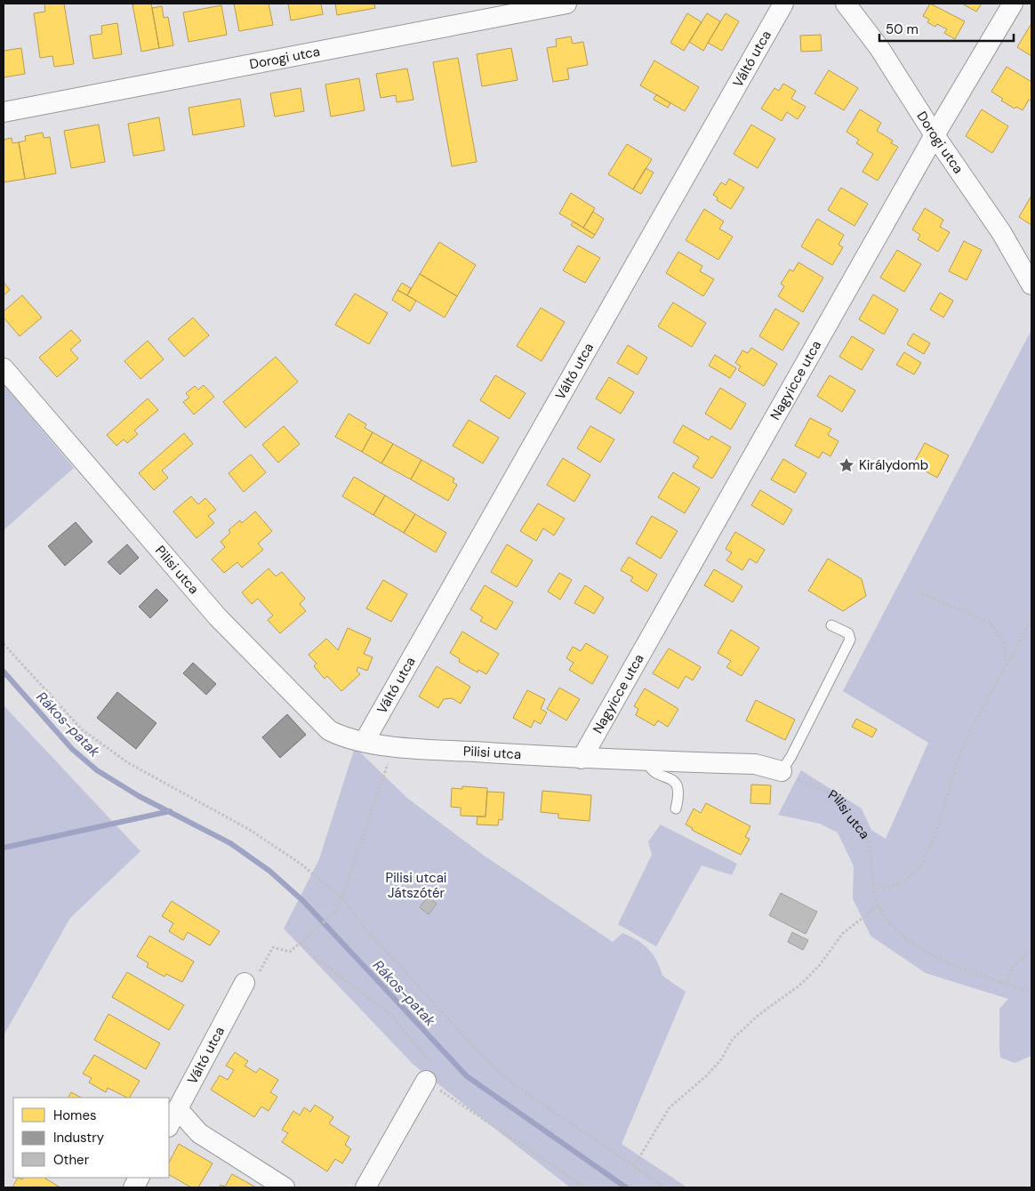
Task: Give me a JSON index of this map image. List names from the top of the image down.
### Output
{
  "streets": {
    "street": [
      "Dorogi utca",
      "Váltó utca",
      "Nagyicce utca",
      "Pilisi utca"
    ]
  },
  "crossings": [
    ["Dorogi utca", "Nagyicce utca"],
    ["Váltó utca", "Pilisi utca"],
    ["Nagyicce utca", "Pilisi utca"]
  ],
  "water": ["Rákos-patak"],
  "parks": ["Pilisi utcai Játszótér"],
  "places": {
    "place": ["Királydomb"]
  },
  "legend": ["Homes", "Industry", "Other"],
  "scale_bar": "50 m"
}
